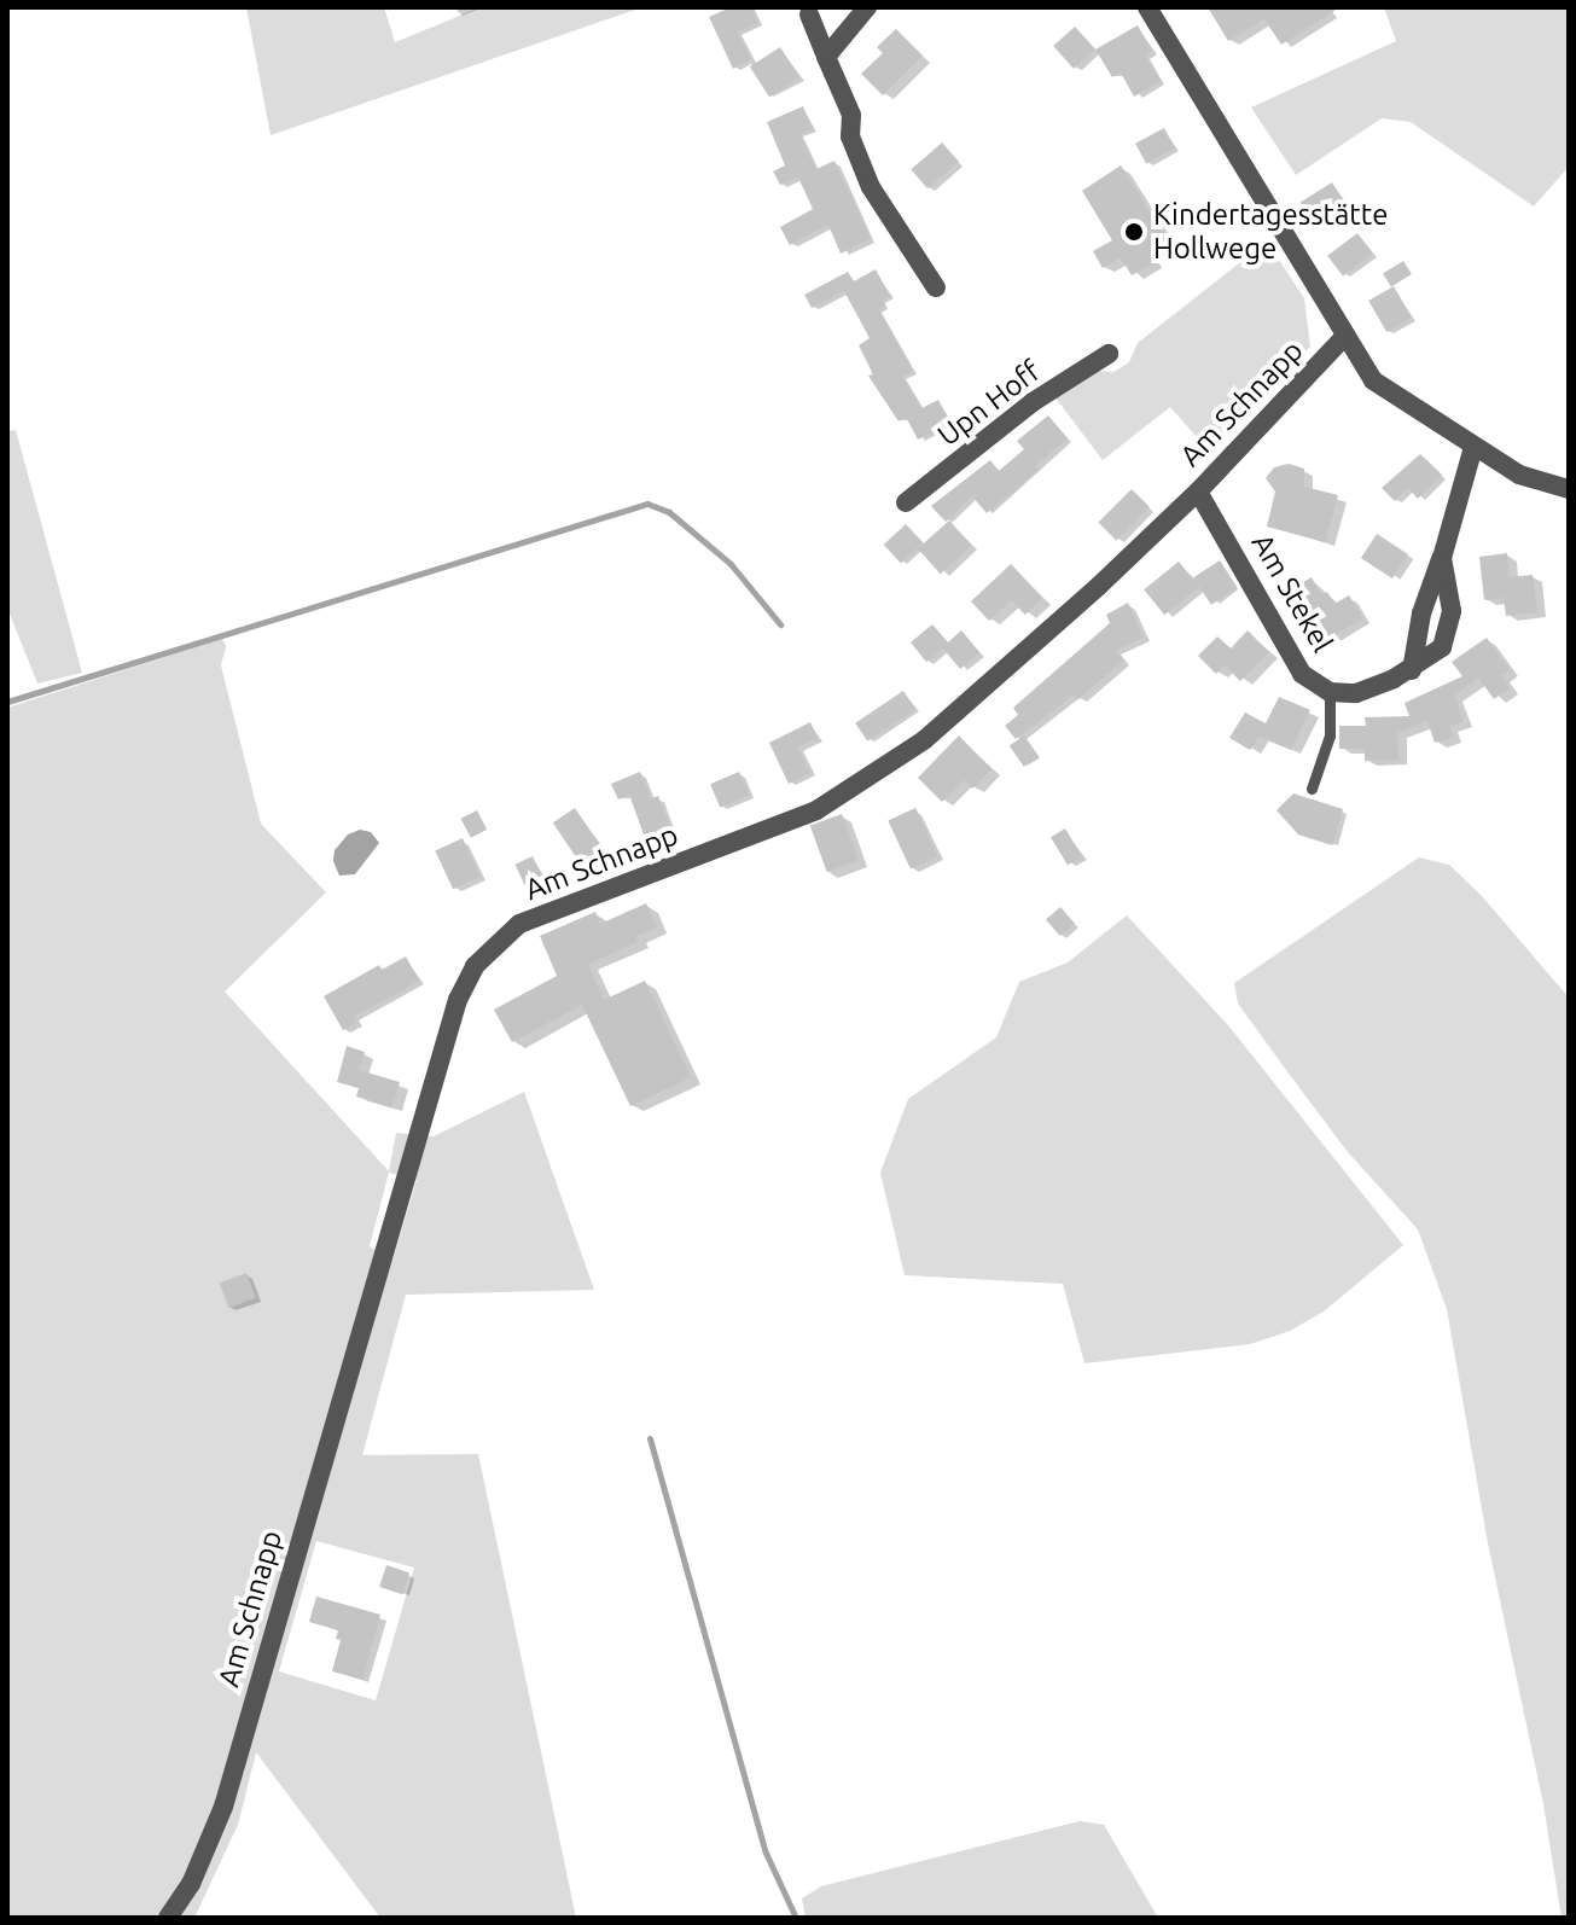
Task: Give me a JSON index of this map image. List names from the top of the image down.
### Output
{
  "streets": {
    "street": ["Upn Hoff", "Am Schnapp", "Am Stekel"]
  },
  "crossings": [
    ["Am Schnapp", "Am Stekel"]
  ],
  "places": ["Kindertagesstätte Hollwege"]
}
